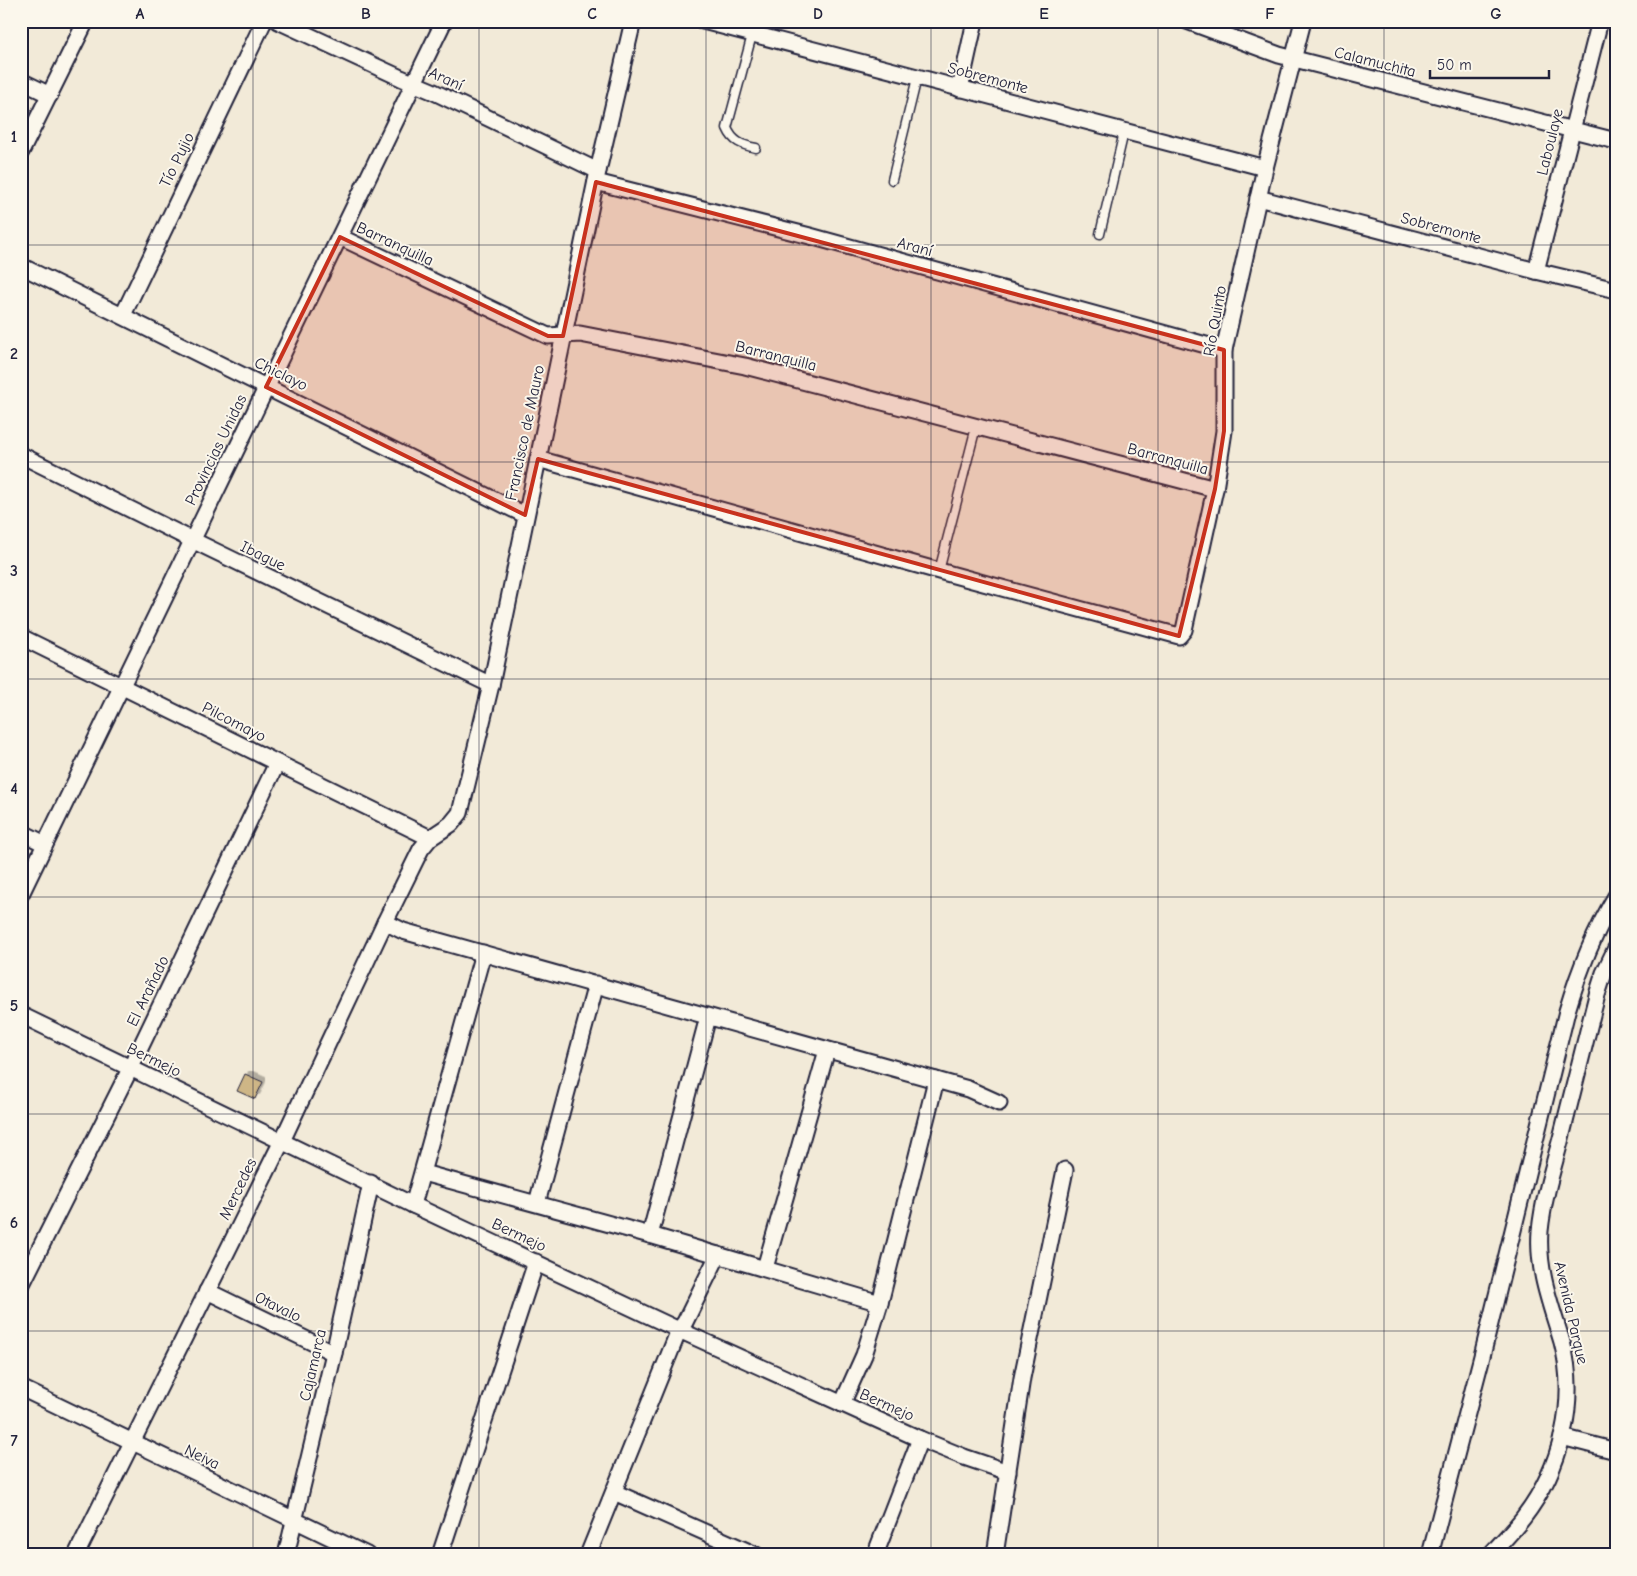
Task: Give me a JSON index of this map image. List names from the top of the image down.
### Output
{
  "streets": {
    "street": [
      "Calamuchita",
      "Sobremonte",
      "Araní",
      "Laboulaye",
      "Tío Pujio",
      "Barranquilla",
      "Río Quinto",
      "Chiclayo",
      "Francisco de Mauro",
      "Provincias Unidas",
      "Ibague",
      "Pilcomayo",
      "El Arañado",
      "Bermejo",
      "Mercedes",
      "Otavalo",
      "Avenida Parque",
      "Cajamarca",
      "Neiva"
    ]
  },
  "crossings": [
    ["Calamuchita", "Laboulaye"],
    ["Calamuchita", "Río Quinto"],
    ["Sobremonte", "Laboulaye"],
    ["Sobremonte", "Río Quinto"],
    ["Araní", "Río Quinto"],
    ["Araní", "Francisco de Mauro"],
    ["Araní", "Provincias Unidas"],
    ["Tío Pujio", "Chiclayo"],
    ["Barranquilla", "Río Quinto"],
    ["Barranquilla", "Francisco de Mauro"],
    ["Barranquilla", "Provincias Unidas"],
    ["Chiclayo", "Francisco de Mauro"],
    ["Chiclayo", "Provincias Unidas"],
    ["Francisco de Mauro", "Ibague"],
    ["Francisco de Mauro", "Pilcomayo"],
    ["Francisco de Mauro", "Mercedes"],
    ["Provincias Unidas", "Ibague"],
    ["Provincias Unidas", "Pilcomayo"],
    ["Pilcomayo", "El Arañado"],
    ["Pilcomayo", "Mercedes"],
    ["El Arañado", "Bermejo"],
    ["Bermejo", "Mercedes"],
    ["Bermejo", "Cajamarca"],
    ["Mercedes", "Otavalo"],
    ["Mercedes", "Neiva"],
    ["Otavalo", "Cajamarca"],
    ["Cajamarca", "Neiva"]
  ],
  "scale_bar": "50 m",
  "grid": {
    "columns": [
      "A",
      "B",
      "C",
      "D",
      "E",
      "F",
      "G"
    ],
    "rows": [
      "1",
      "2",
      "3",
      "4",
      "5",
      "6",
      "7"
    ]
  }
}
